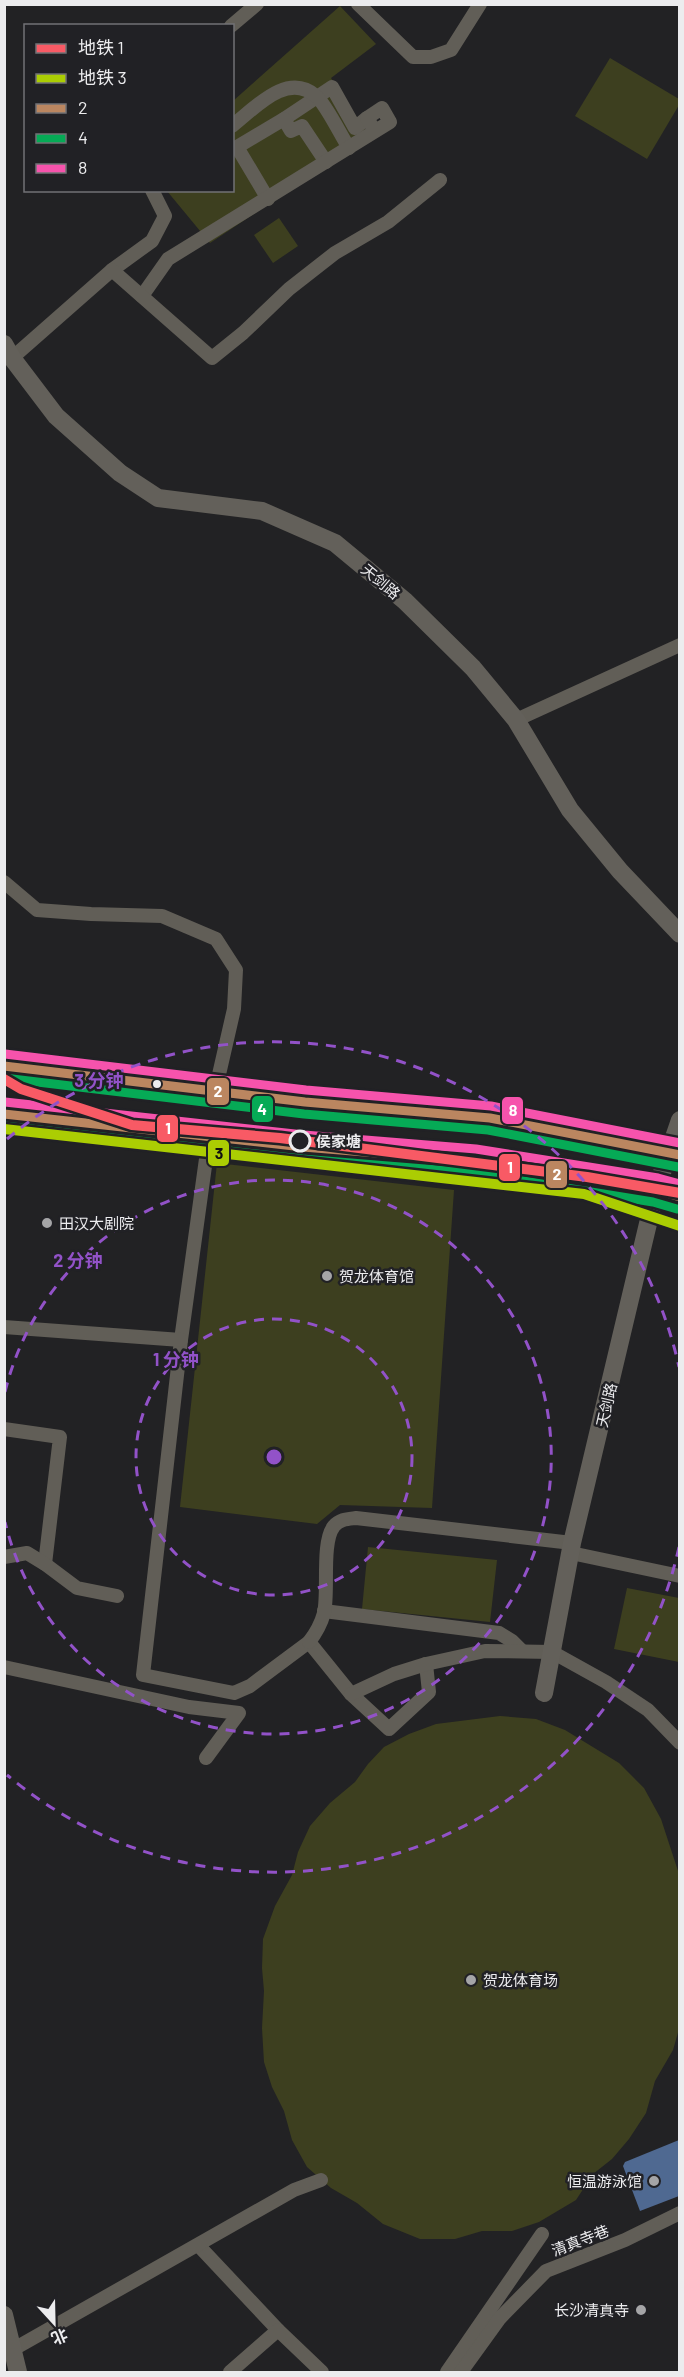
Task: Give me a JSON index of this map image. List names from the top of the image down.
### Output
{
  "streets": {
    "street": ["天剑路", "清真寺巷"]
  },
  "places": [
    "侯家塘",
    "田汉大剧院",
    "贺龙体育馆",
    "贺龙体育场",
    "恒温游泳馆",
    "长沙清真寺"
  ],
  "lines": [
    "transit line 8",
    "transit line 2",
    "transit line 4",
    "metro line 1",
    "metro line 3"
  ],
  "legend": [
    "地铁 1",
    "地铁 3",
    "2",
    "4",
    "8"
  ],
  "north": "bottom",
  "rings": ["3 分钟", "2 分钟", "1 分钟"]
}
